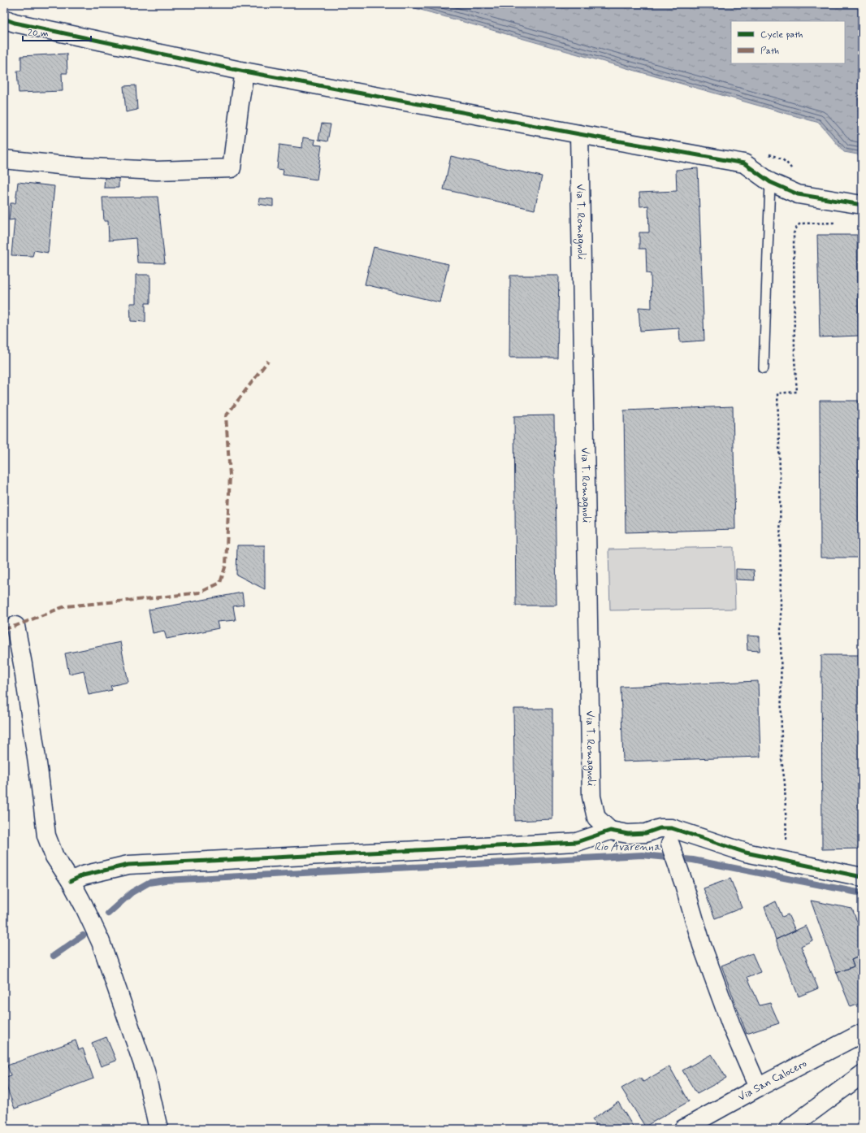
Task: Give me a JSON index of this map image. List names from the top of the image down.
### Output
{
  "streets": {
    "street": ["Via T. Romagnoli", "Via San Calocero"]
  },
  "water": ["Rio Avarenna"],
  "legend": ["Cycle path", "Path"],
  "scale_bar": "20 m"
}
